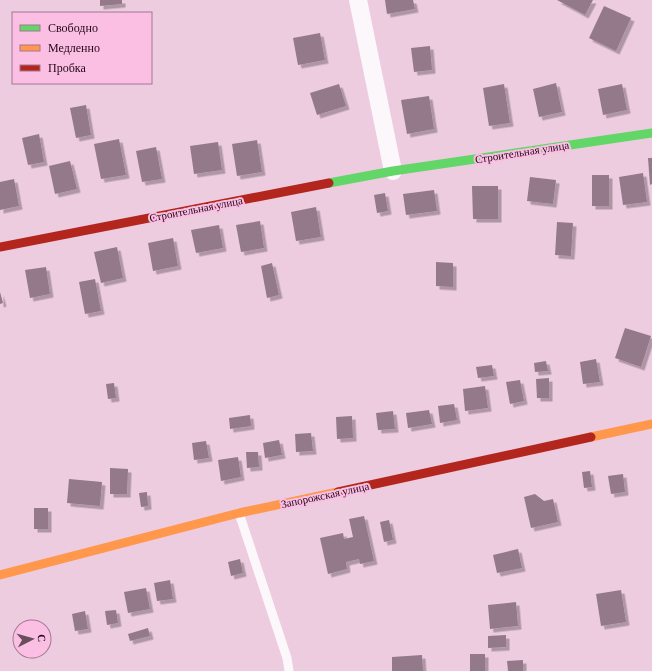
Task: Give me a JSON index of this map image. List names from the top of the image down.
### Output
{
  "streets": {
    "street": ["Строительная улица", "Запорожская улица"]
  },
  "legend": ["Свободно", "Медленно", "Пробка"],
  "north": "right"
}
